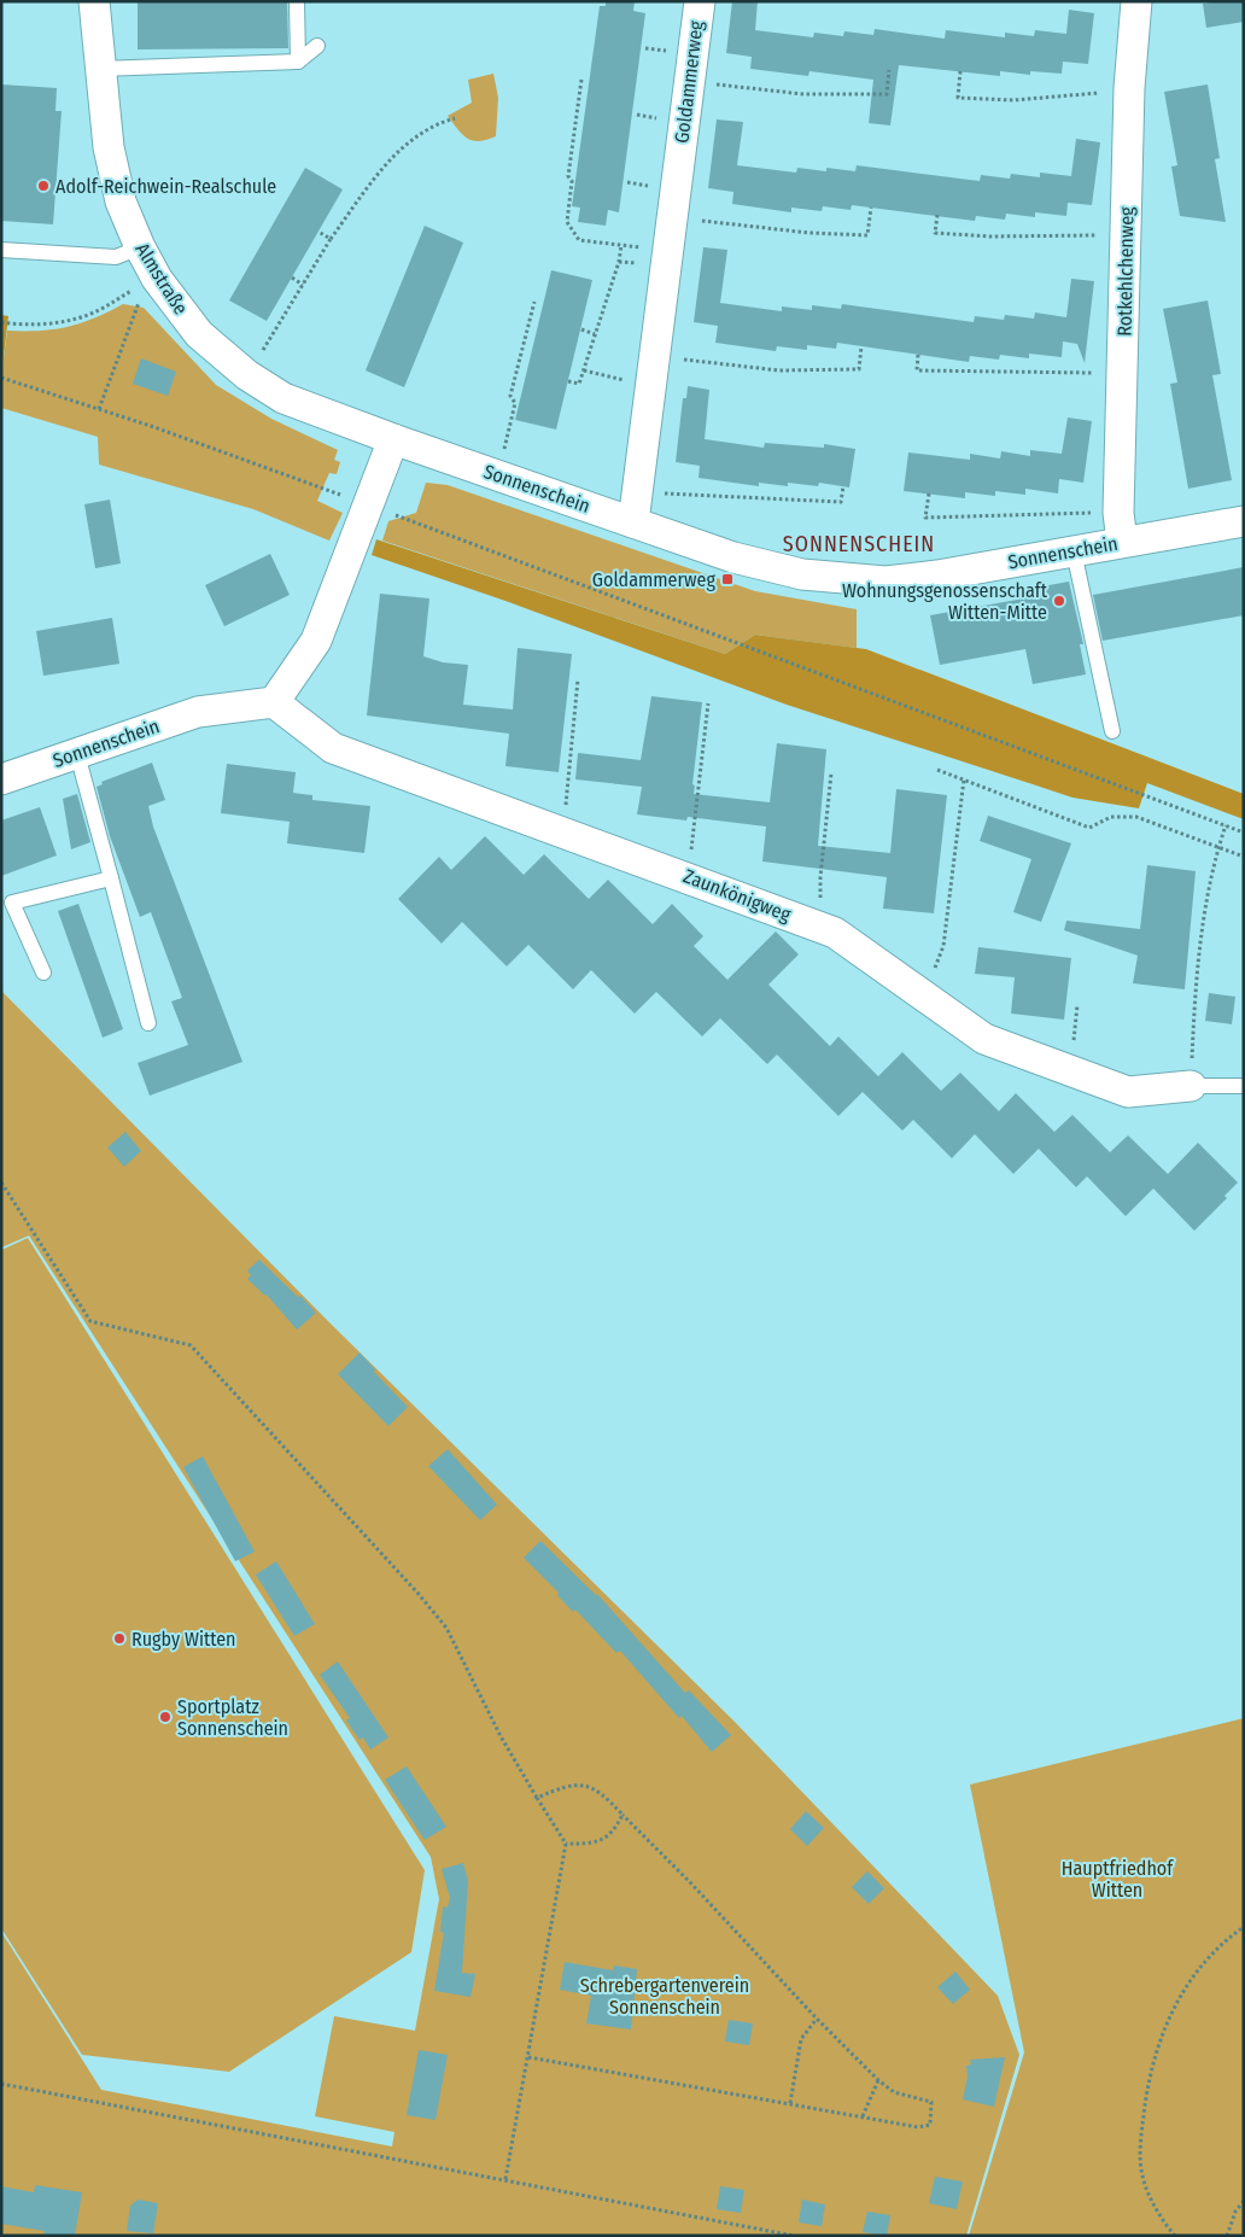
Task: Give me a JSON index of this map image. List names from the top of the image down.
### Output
{
  "streets": {
    "street": [
      "Goldammerweg",
      "Rotkehlchenweg",
      "Almstraße",
      "Sonnenschein",
      "Zaunkönigweg"
    ]
  },
  "crossings": [
    ["Goldammerweg", "Sonnenschein"],
    ["Rotkehlchenweg", "Sonnenschein"],
    ["Almstraße", "Sonnenschein"],
    ["Sonnenschein", "Zaunkönigweg"]
  ],
  "districts": ["SONNENSCHEIN"],
  "parks": ["Hauptfriedhof Witten", "Schrebergartenverein Sonnenschein"],
  "places": {
    "other": [
      "Adolf-Reichwein-Realschule",
      "Wohnungsgenossenschaft Witten-Mitte",
      "Rugby Witten",
      "Sportplatz Sonnenschein"
    ],
    "transit": ["Goldammerweg"]
  }
}
